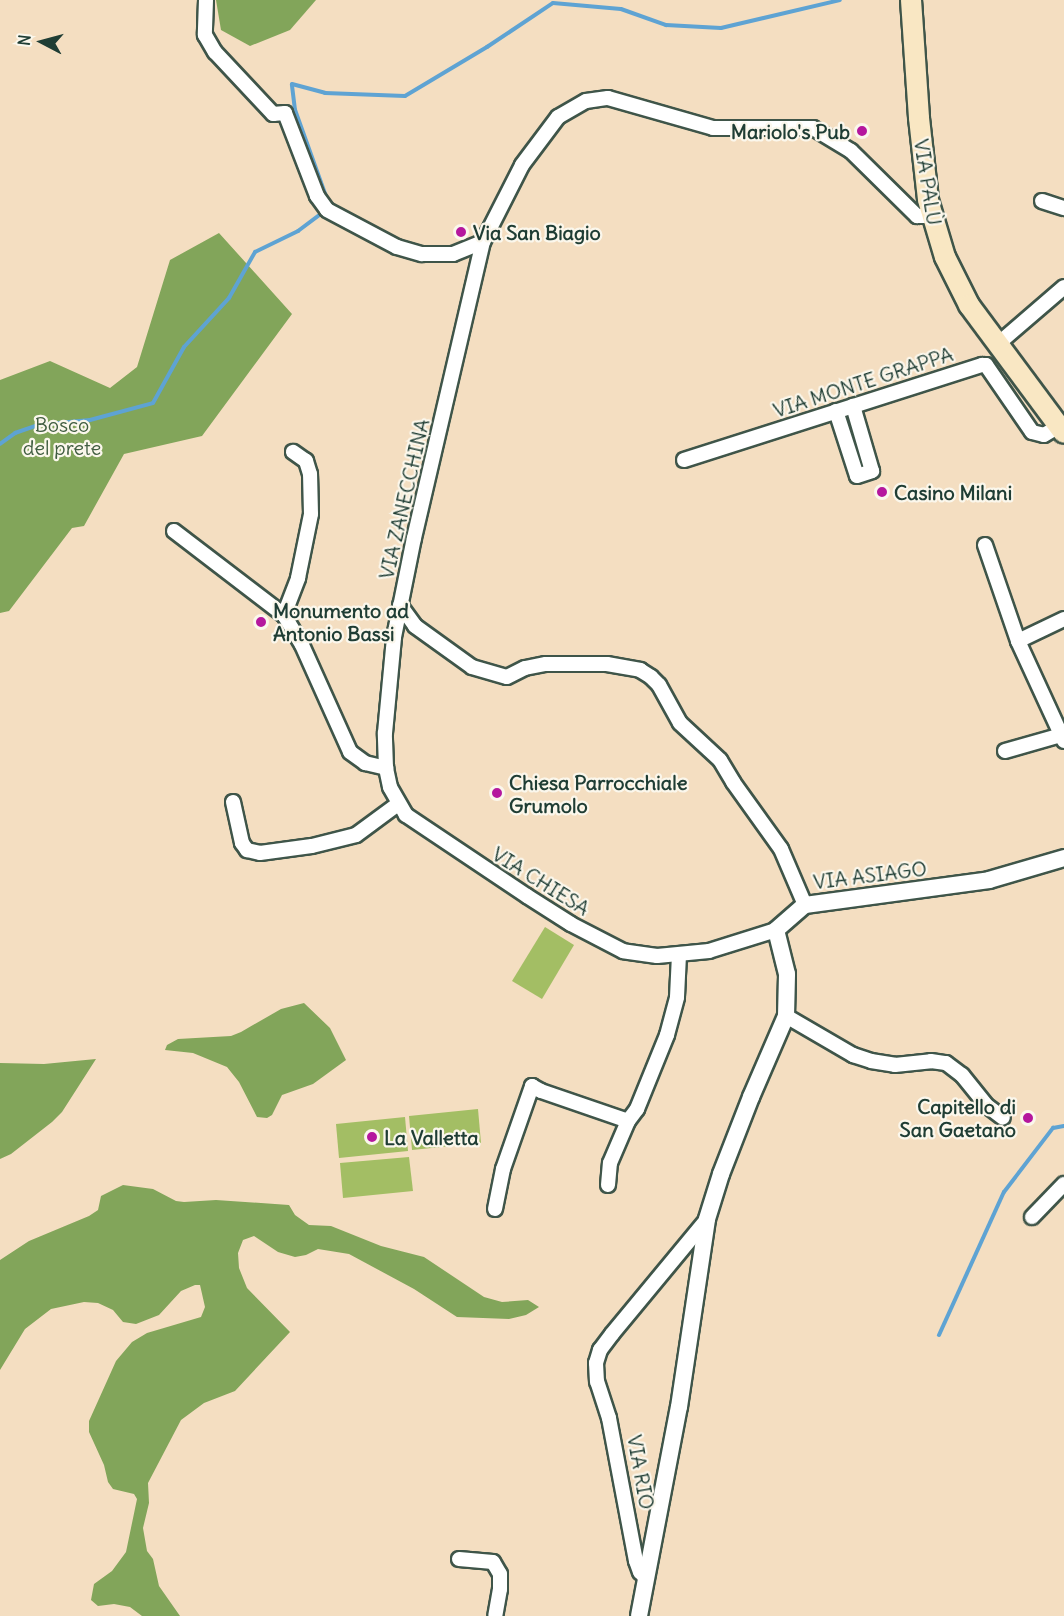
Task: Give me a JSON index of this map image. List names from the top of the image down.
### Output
{
  "streets": {
    "main road": ["VIA PALÙ"],
    "street": [
      "VIA MONTE GRAPPA",
      "VIA ZANECCHINA",
      "VIA ASIAGO",
      "VIA CHIESA",
      "VIA RIO"
    ]
  },
  "crossings": [
    ["VIA PALÙ", "VIA MONTE GRAPPA"],
    ["VIA ZANECCHINA", "VIA ASIAGO"],
    ["VIA ZANECCHINA", "VIA CHIESA"],
    ["VIA ASIAGO", "VIA CHIESA"]
  ],
  "parks": ["Bosco del prete"],
  "places": [
    "Mariolo's Pub",
    "Via San Biagio",
    "Casino Milani",
    "Monumento ad Antonio Bassi",
    "Chiesa Parrocchiale Grumolo",
    "Capitello di San Gaetano",
    "La Valletta"
  ],
  "north": "left"
}
